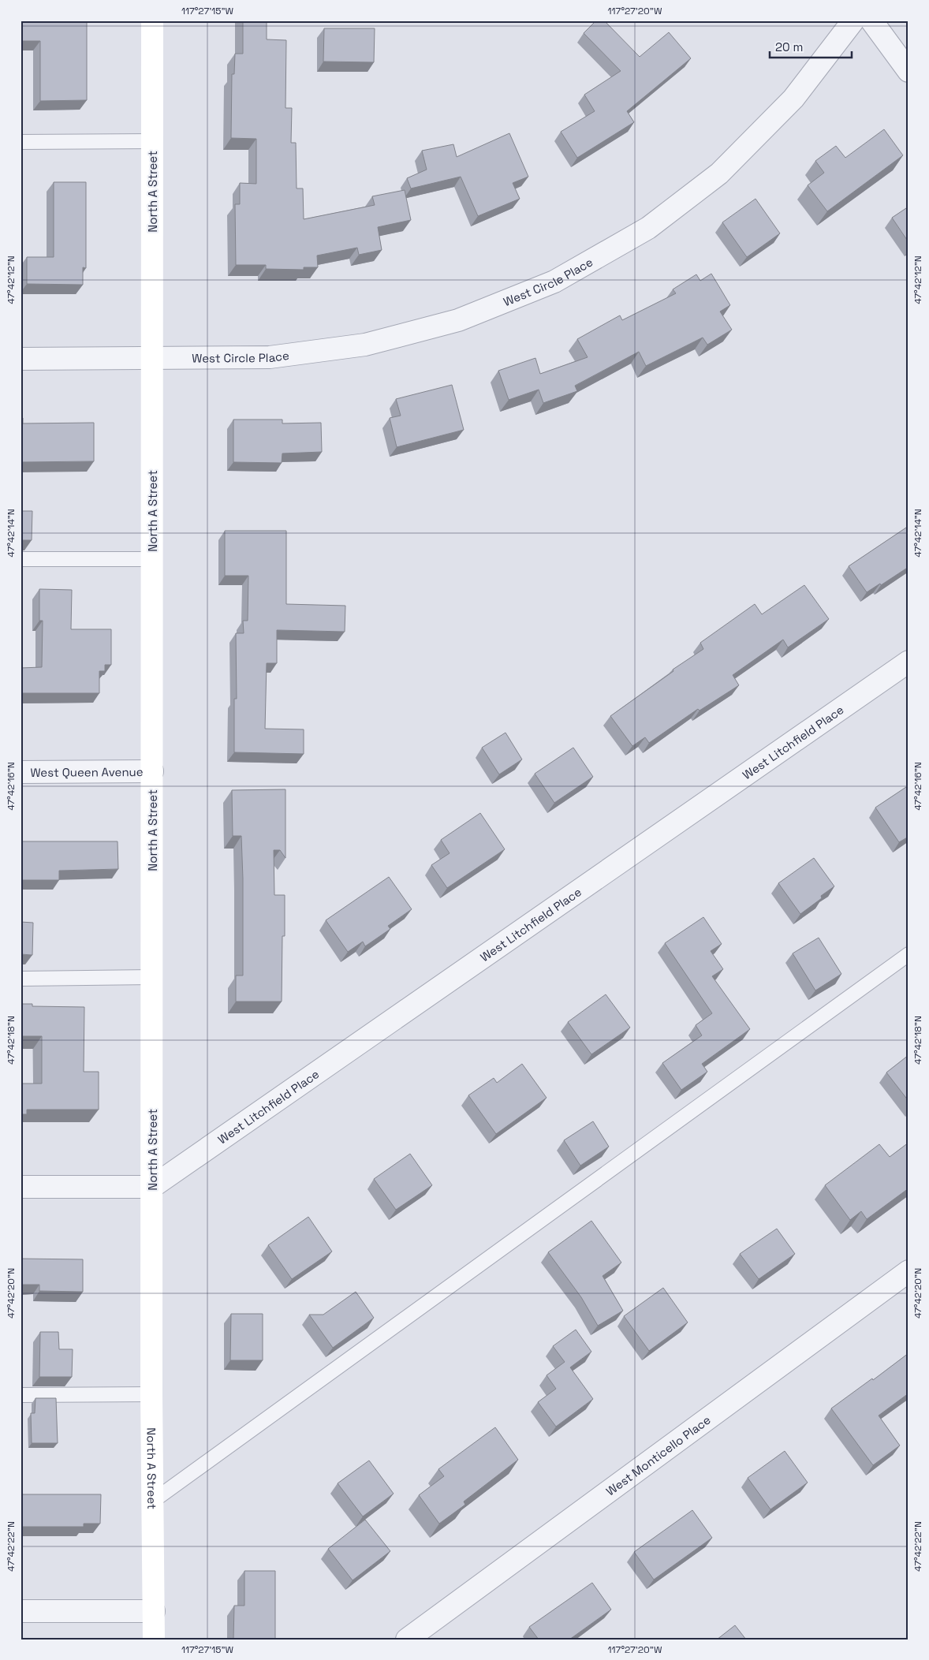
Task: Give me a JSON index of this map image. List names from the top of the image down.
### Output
{
  "streets": {
    "street": [
      "North A Street",
      "West Circle Place",
      "West Litchfield Place",
      "West Queen Avenue",
      "West Monticello Place"
    ]
  },
  "crossings": [
    ["North A Street", "West Circle Place"],
    ["North A Street", "West Litchfield Place"],
    ["North A Street", "West Queen Avenue"]
  ],
  "scale_bar": "20 m",
  "coordinates": [
    "117°27'15\"W",
    "117°27'20\"W",
    "47°42'12\"N",
    "47°42'14\"N",
    "47°42'16\"N",
    "47°42'18\"N",
    "47°42'20\"N",
    "47°42'22\"N"
  ]
}
